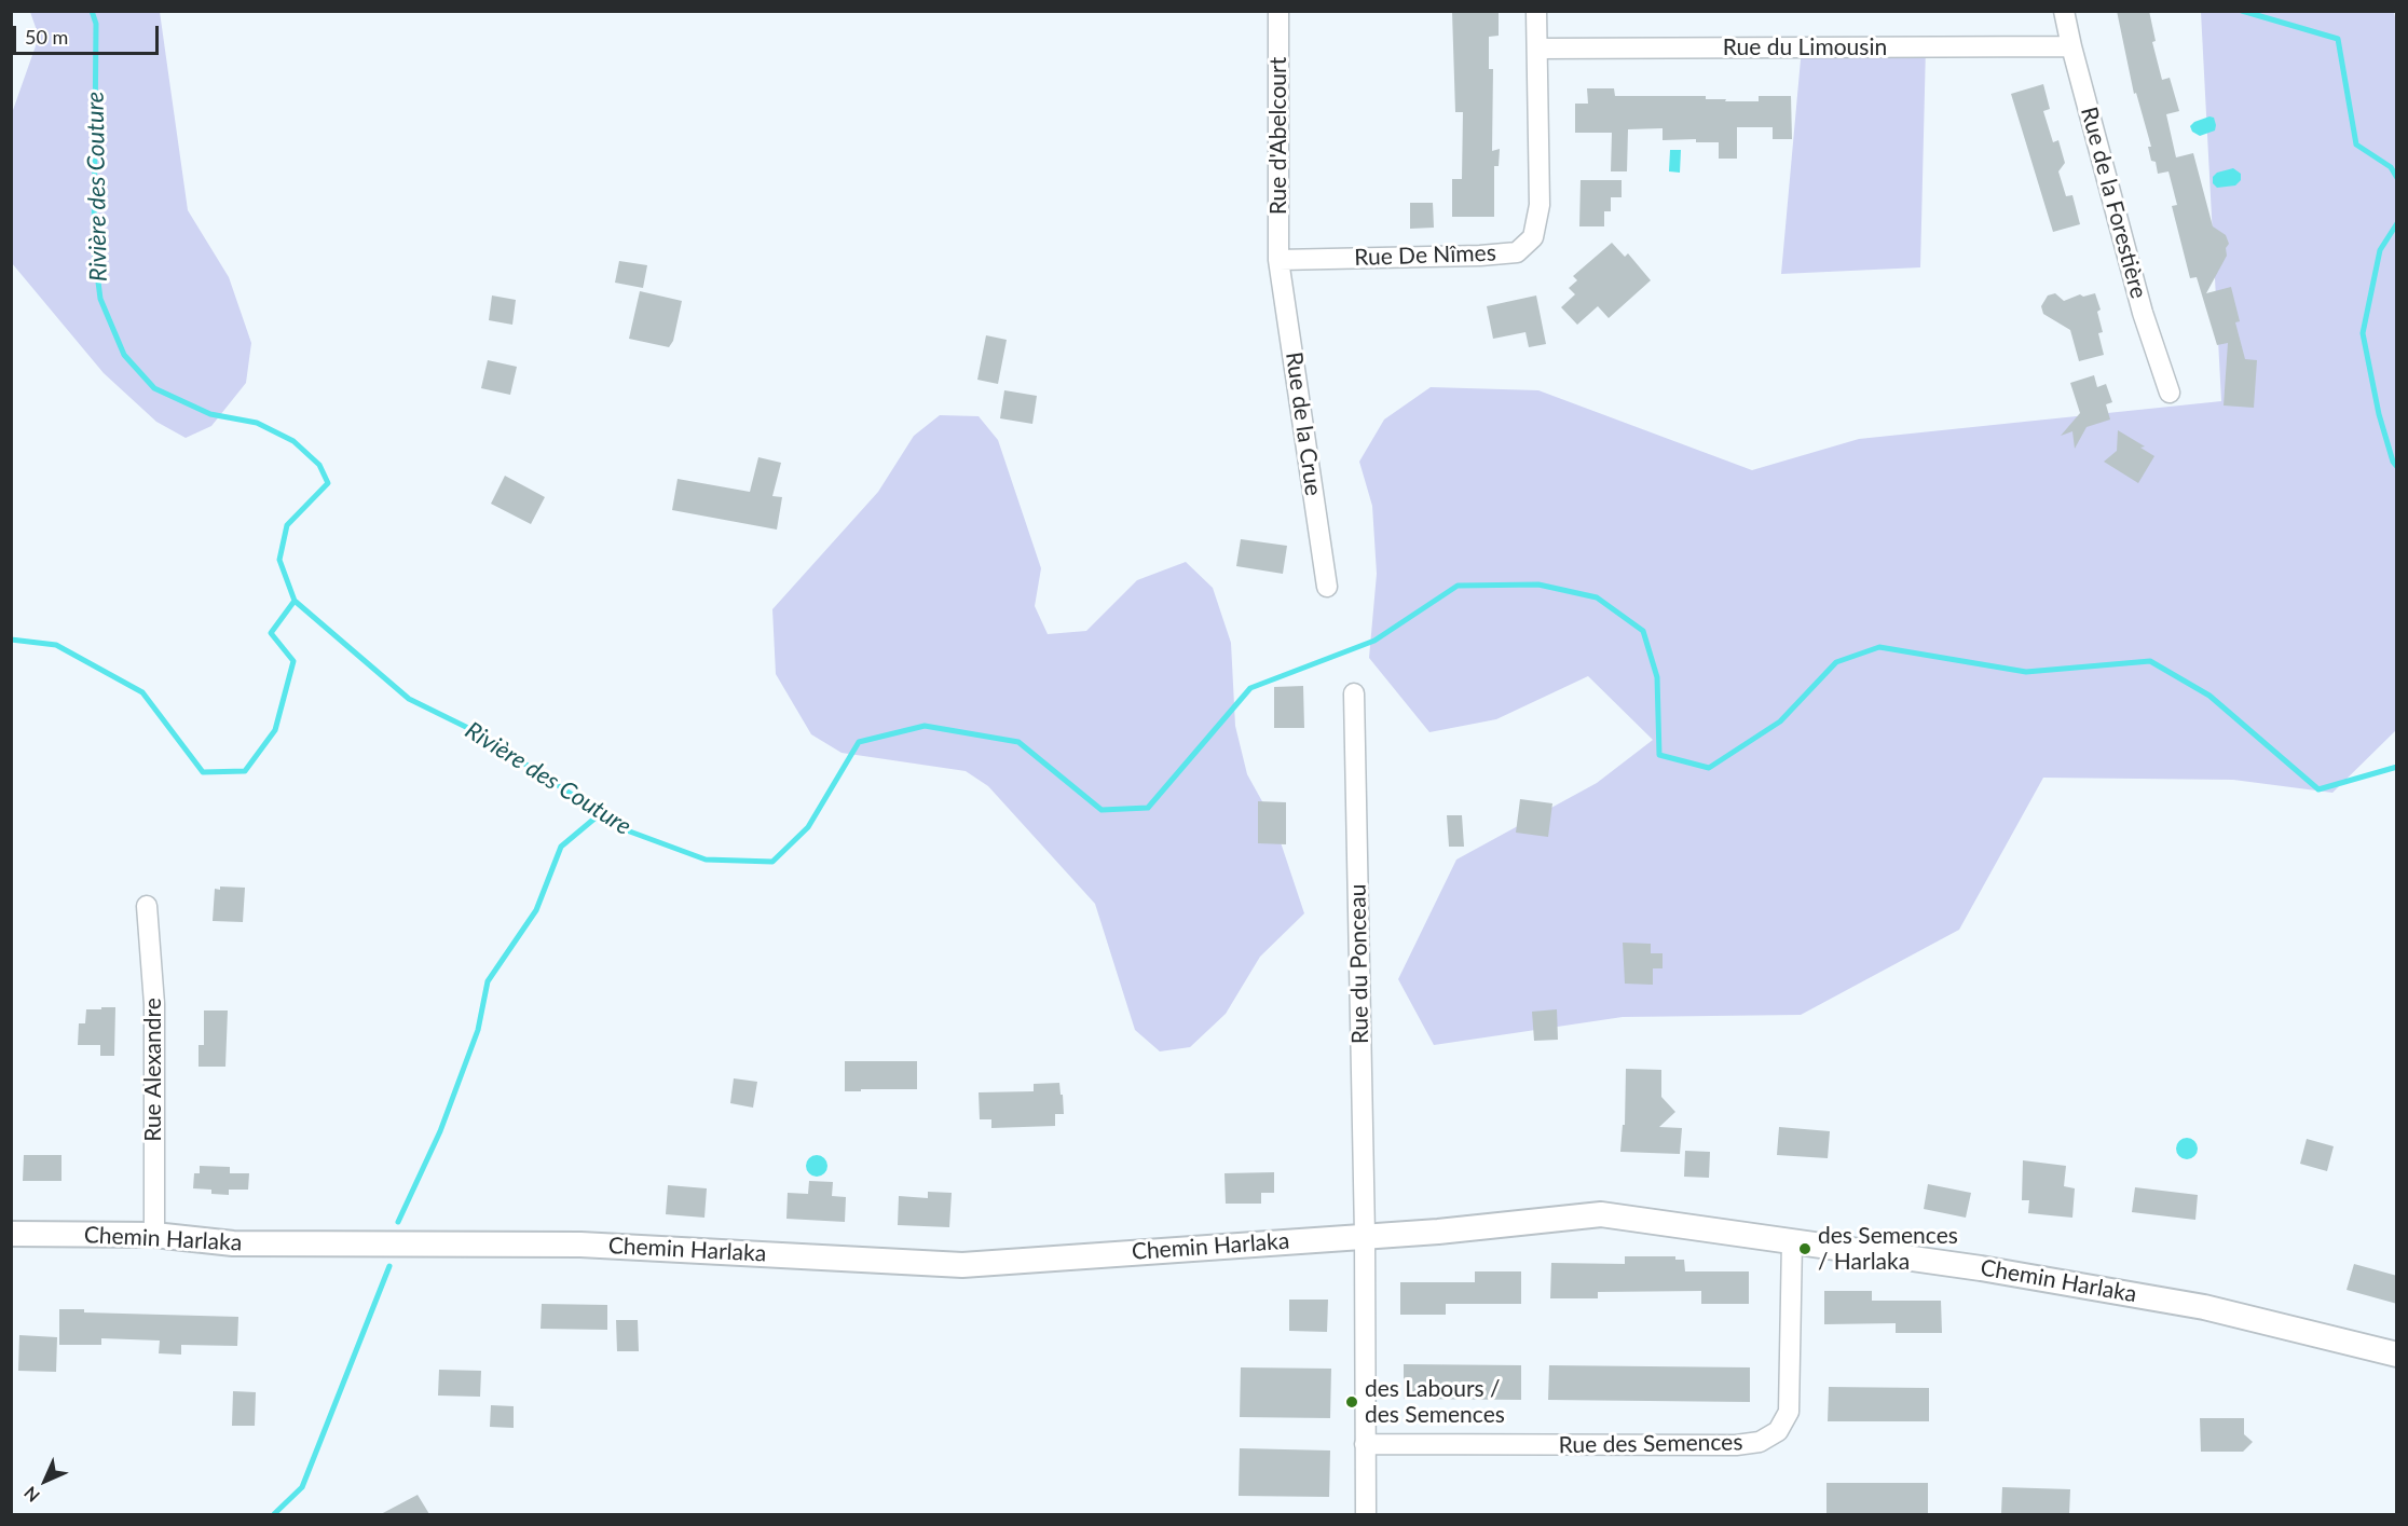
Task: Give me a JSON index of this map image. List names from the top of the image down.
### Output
{
  "streets": {
    "street": [
      "Rue du Limousin",
      "Rue d'Abelcourt",
      "Rue de la Forestière",
      "Rue De Nîmes",
      "Rue de la Crue",
      "Rue du Ponceau",
      "Rue Alexandre",
      "Chemin Harlaka",
      "Rue des Semences"
    ]
  },
  "crossings": [
    ["Rue du Limousin", "Rue de la Forestière"],
    ["Rue du Limousin", "Rue De Nîmes"],
    ["Rue d'Abelcourt", "Rue De Nîmes"],
    ["Rue d'Abelcourt", "Rue de la Crue"],
    ["Rue De Nîmes", "Rue de la Crue"],
    ["Rue du Ponceau", "Chemin Harlaka"],
    ["Rue du Ponceau", "Rue des Semences"],
    ["Rue Alexandre", "Chemin Harlaka"],
    ["Chemin Harlaka", "Rue des Semences"]
  ],
  "water": ["Rivière des Couture"],
  "places": ["des Semences / Harlaka", "des Labours / des Semences"],
  "scale_bar": "50 m",
  "north": "bottom left"
}
